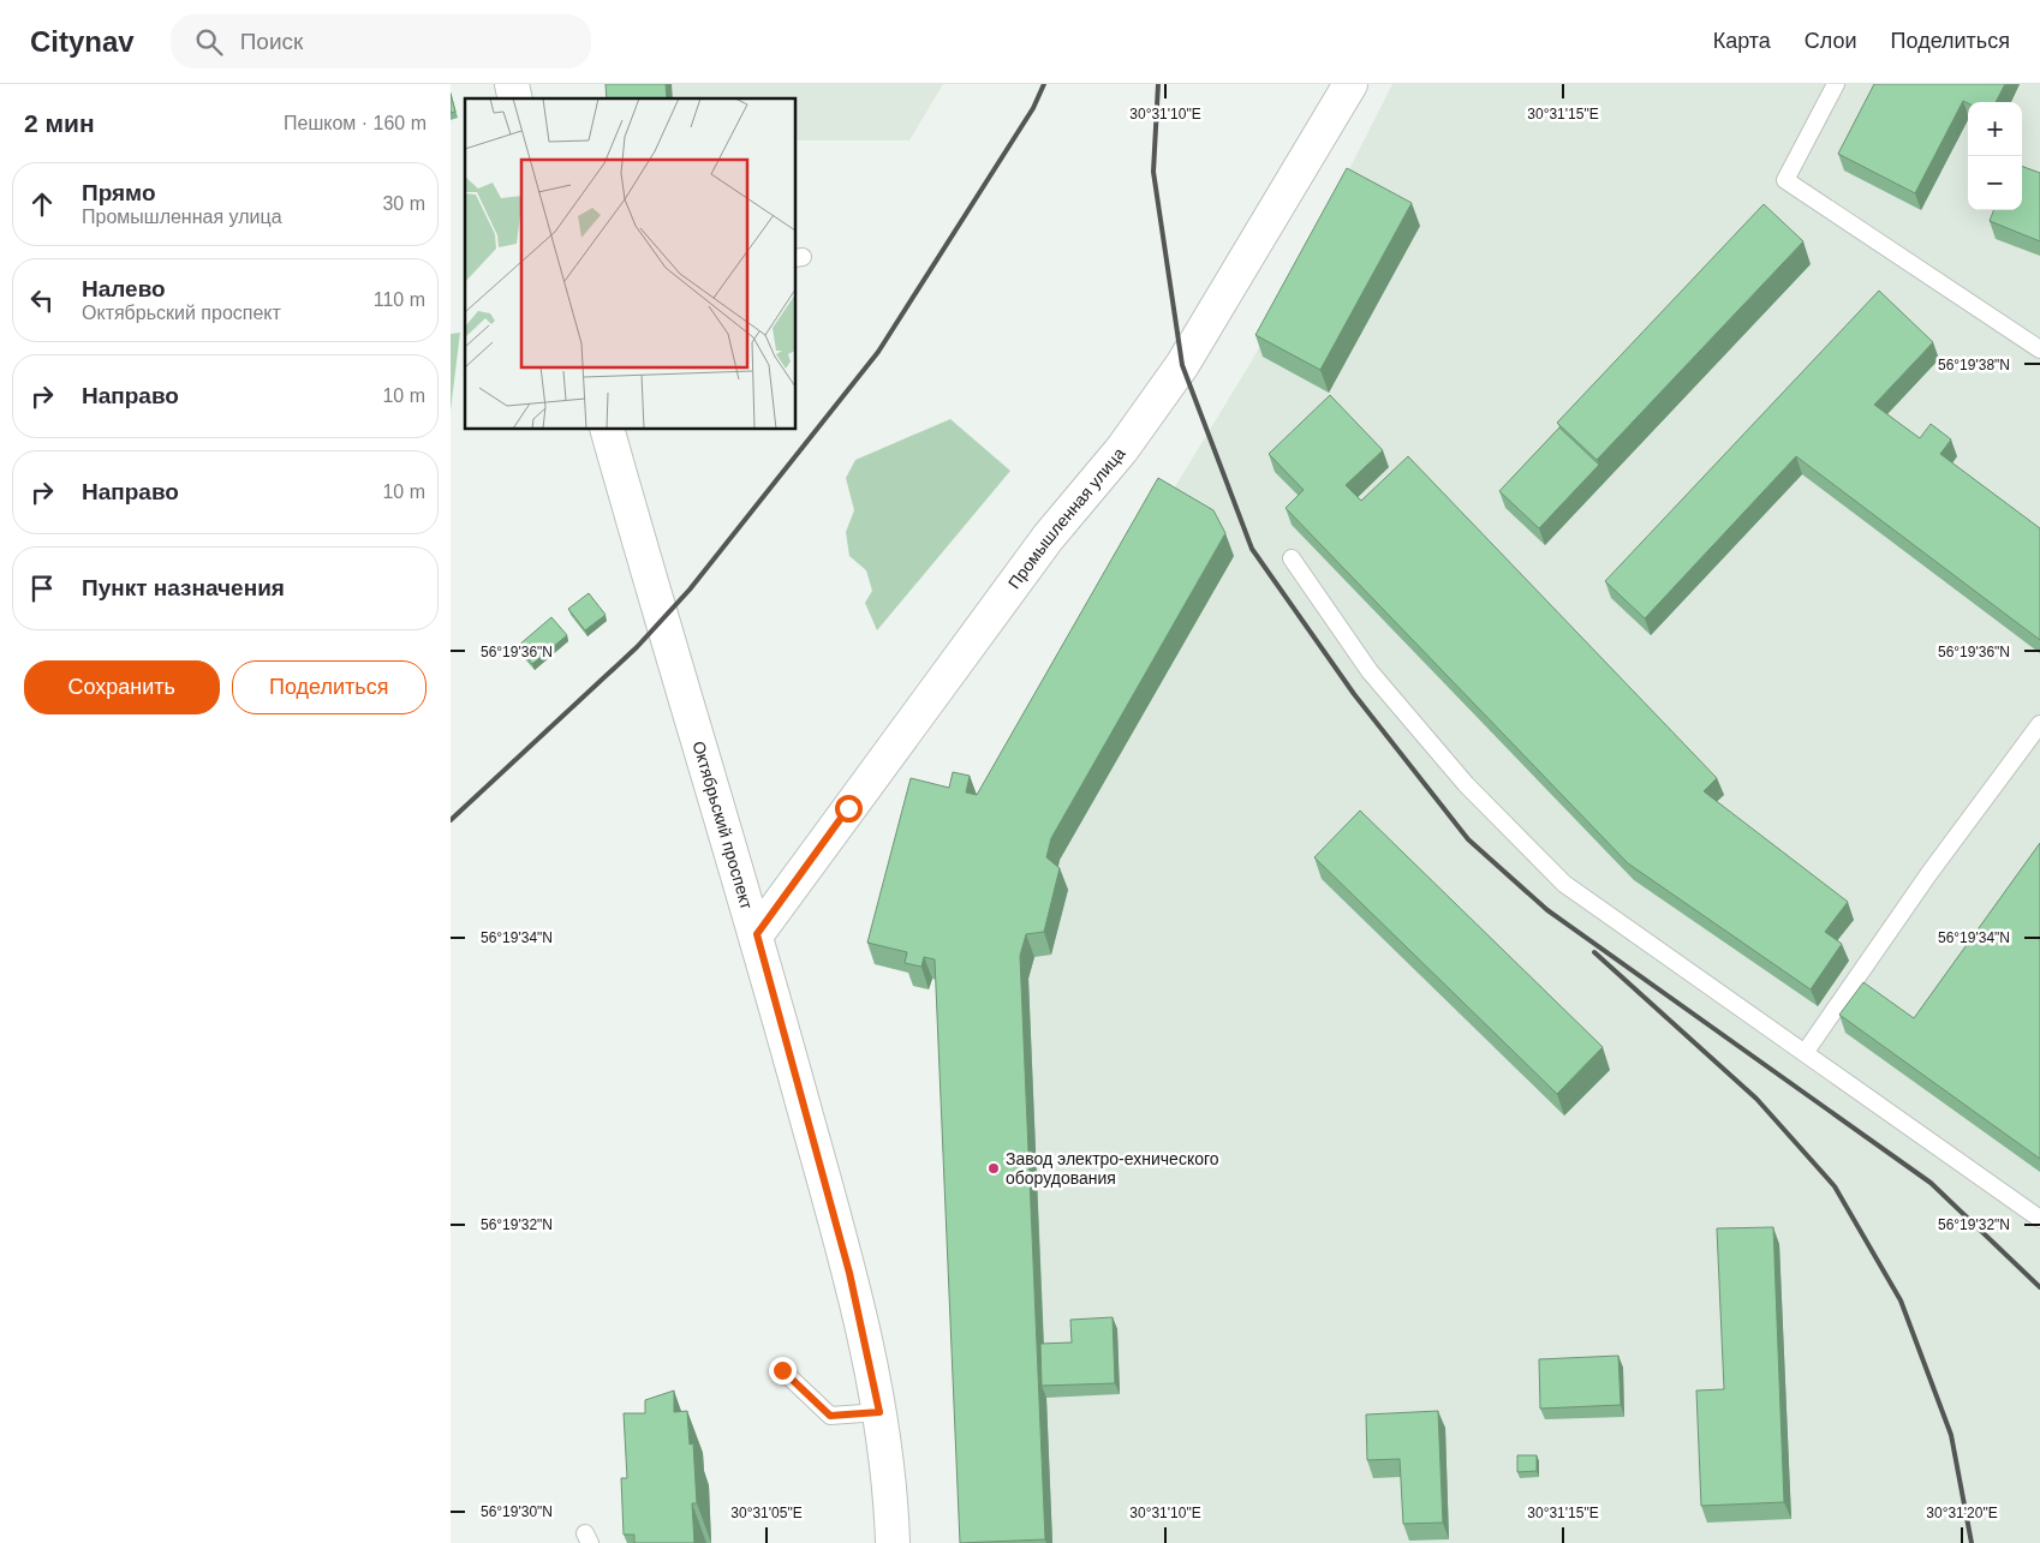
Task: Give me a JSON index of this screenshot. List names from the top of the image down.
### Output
{
  "streets": {
    "main road": ["Промышленная улица", "Октябрьский проспект"]
  },
  "crossings": [
    ["Промышленная улица", "Октябрьский проспект"]
  ],
  "places": ["Завод электро-ехнического оборудования"],
  "page": {
    "header": "Citynav",
    "search": "Поиск",
    "nav": ["Карта", "Слои", "Поделиться"],
    "heading": ["2 мин", "Пешком · 160 m"],
    "map_buttons": ["+", "−"],
    "list": [
      ["Прямо", "Промышленная улица", "30 m"],
      ["Налево", "Октябрьский проспект", "110 m"],
      ["Направо", "10 m"],
      ["Направо", "10 m"],
      "Пункт назначения"
    ],
    "buttons": ["Сохранить", "Поделиться"]
  },
  "coordinates": [
    "30°31'10\"E",
    "30°31'15\"E",
    "56°19'38\"N",
    "56°19'36\"N",
    "56°19'34\"N",
    "56°19'32\"N",
    "56°19'30\"N",
    "30°31'05\"E",
    "30°31'20\"E"
  ]
}
